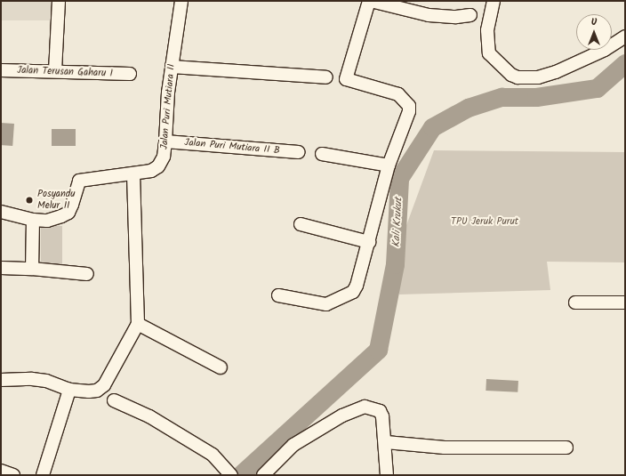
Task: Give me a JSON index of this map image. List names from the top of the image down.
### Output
{
  "streets": {
    "street": ["Jalan Terusan Gaharu I", "Jalan Puri Mutiara II", "Jalan Puri Mutiara II B"]
  },
  "crossings": [
    ["Jalan Puri Mutiara II", "Jalan Puri Mutiara II B"]
  ],
  "water": ["Kali Krukut"],
  "parks": ["TPU Jeruk Purut"],
  "places": ["Posyandu Melur II"],
  "north": "top"
}
